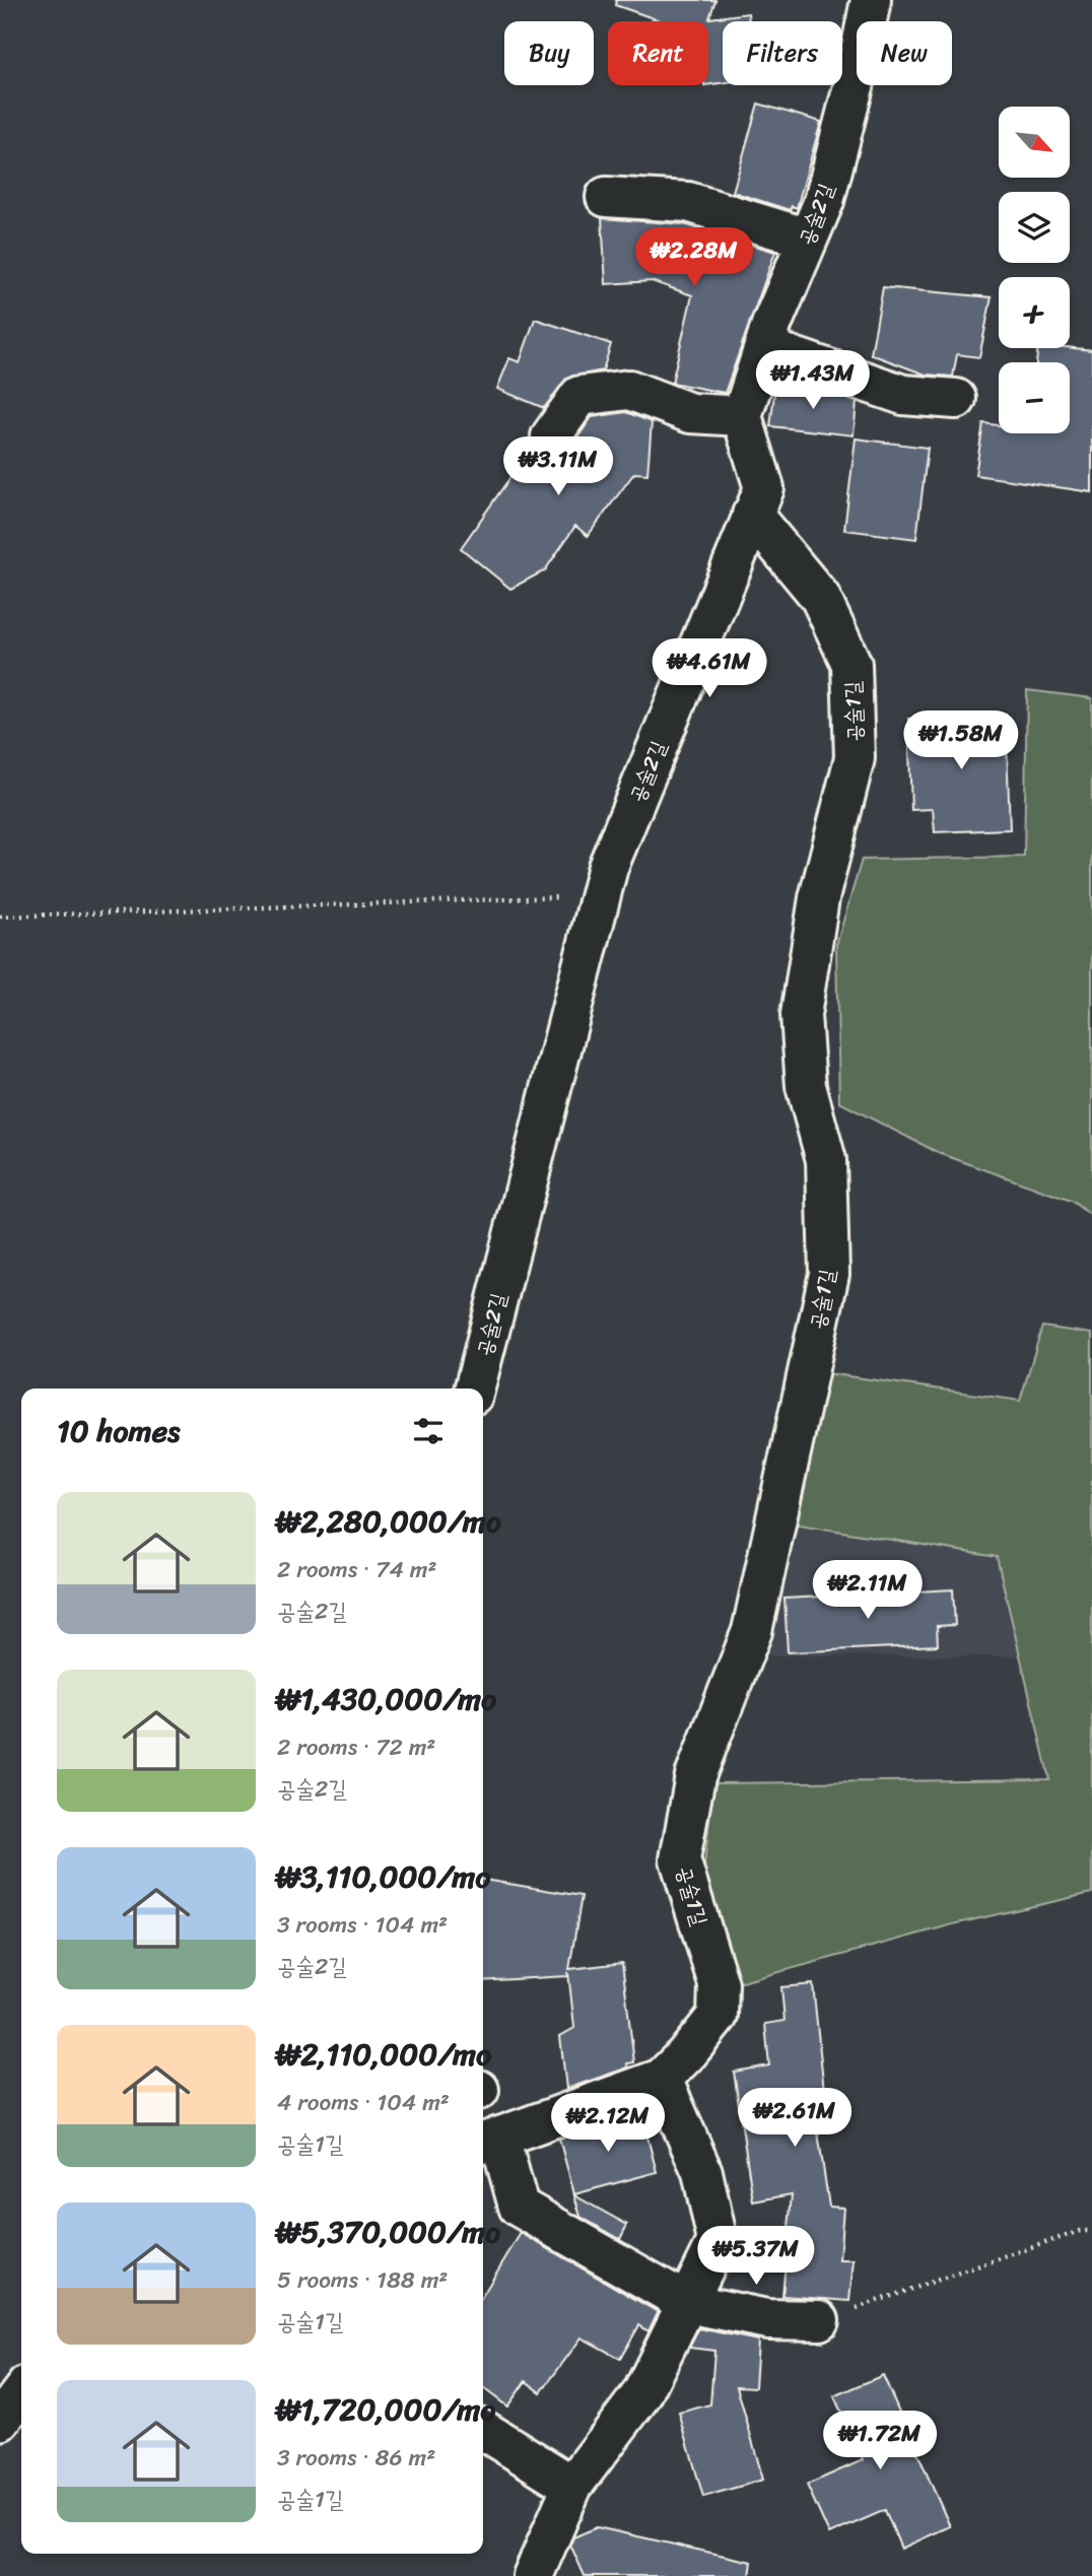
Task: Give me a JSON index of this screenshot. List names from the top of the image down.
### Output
{
  "streets": {
    "street": ["공술2길", "공술1길"]
  },
  "crossings": [
    ["공술2길", "공술1길"]
  ],
  "north": "bottom right",
  "page": {
    "chip": [
      "Buy",
      "Rent",
      "Filters",
      "New"
    ],
    "map_buttons": ["+", "−"],
    "price": [
      "₩2.28M",
      "₩1.43M",
      "₩3.11M",
      "₩4.61M",
      "₩1.58M",
      "₩2.11M",
      "₩2.61M",
      "₩2.12M",
      "₩5.37M",
      "₩1.72M"
    ],
    "heading": "10 homes",
    "list": [
      {
        "name": "₩2,280,000/mo",
        "note": "2 rooms · 74 m² · 공술2길"
      },
      {
        "name": "₩1,430,000/mo",
        "note": "2 rooms · 72 m² · 공술2길"
      },
      {
        "name": "₩3,110,000/mo",
        "note": "3 rooms · 104 m² · 공술2길"
      },
      {
        "name": "₩2,110,000/mo",
        "note": "4 rooms · 104 m² · 공술1길"
      },
      {
        "name": "₩5,370,000/mo",
        "note": "5 rooms · 188 m² · 공술1길"
      },
      {
        "name": "₩1,720,000/mo",
        "note": "3 rooms · 86 m² · 공술1길"
      }
    ]
  }
}
